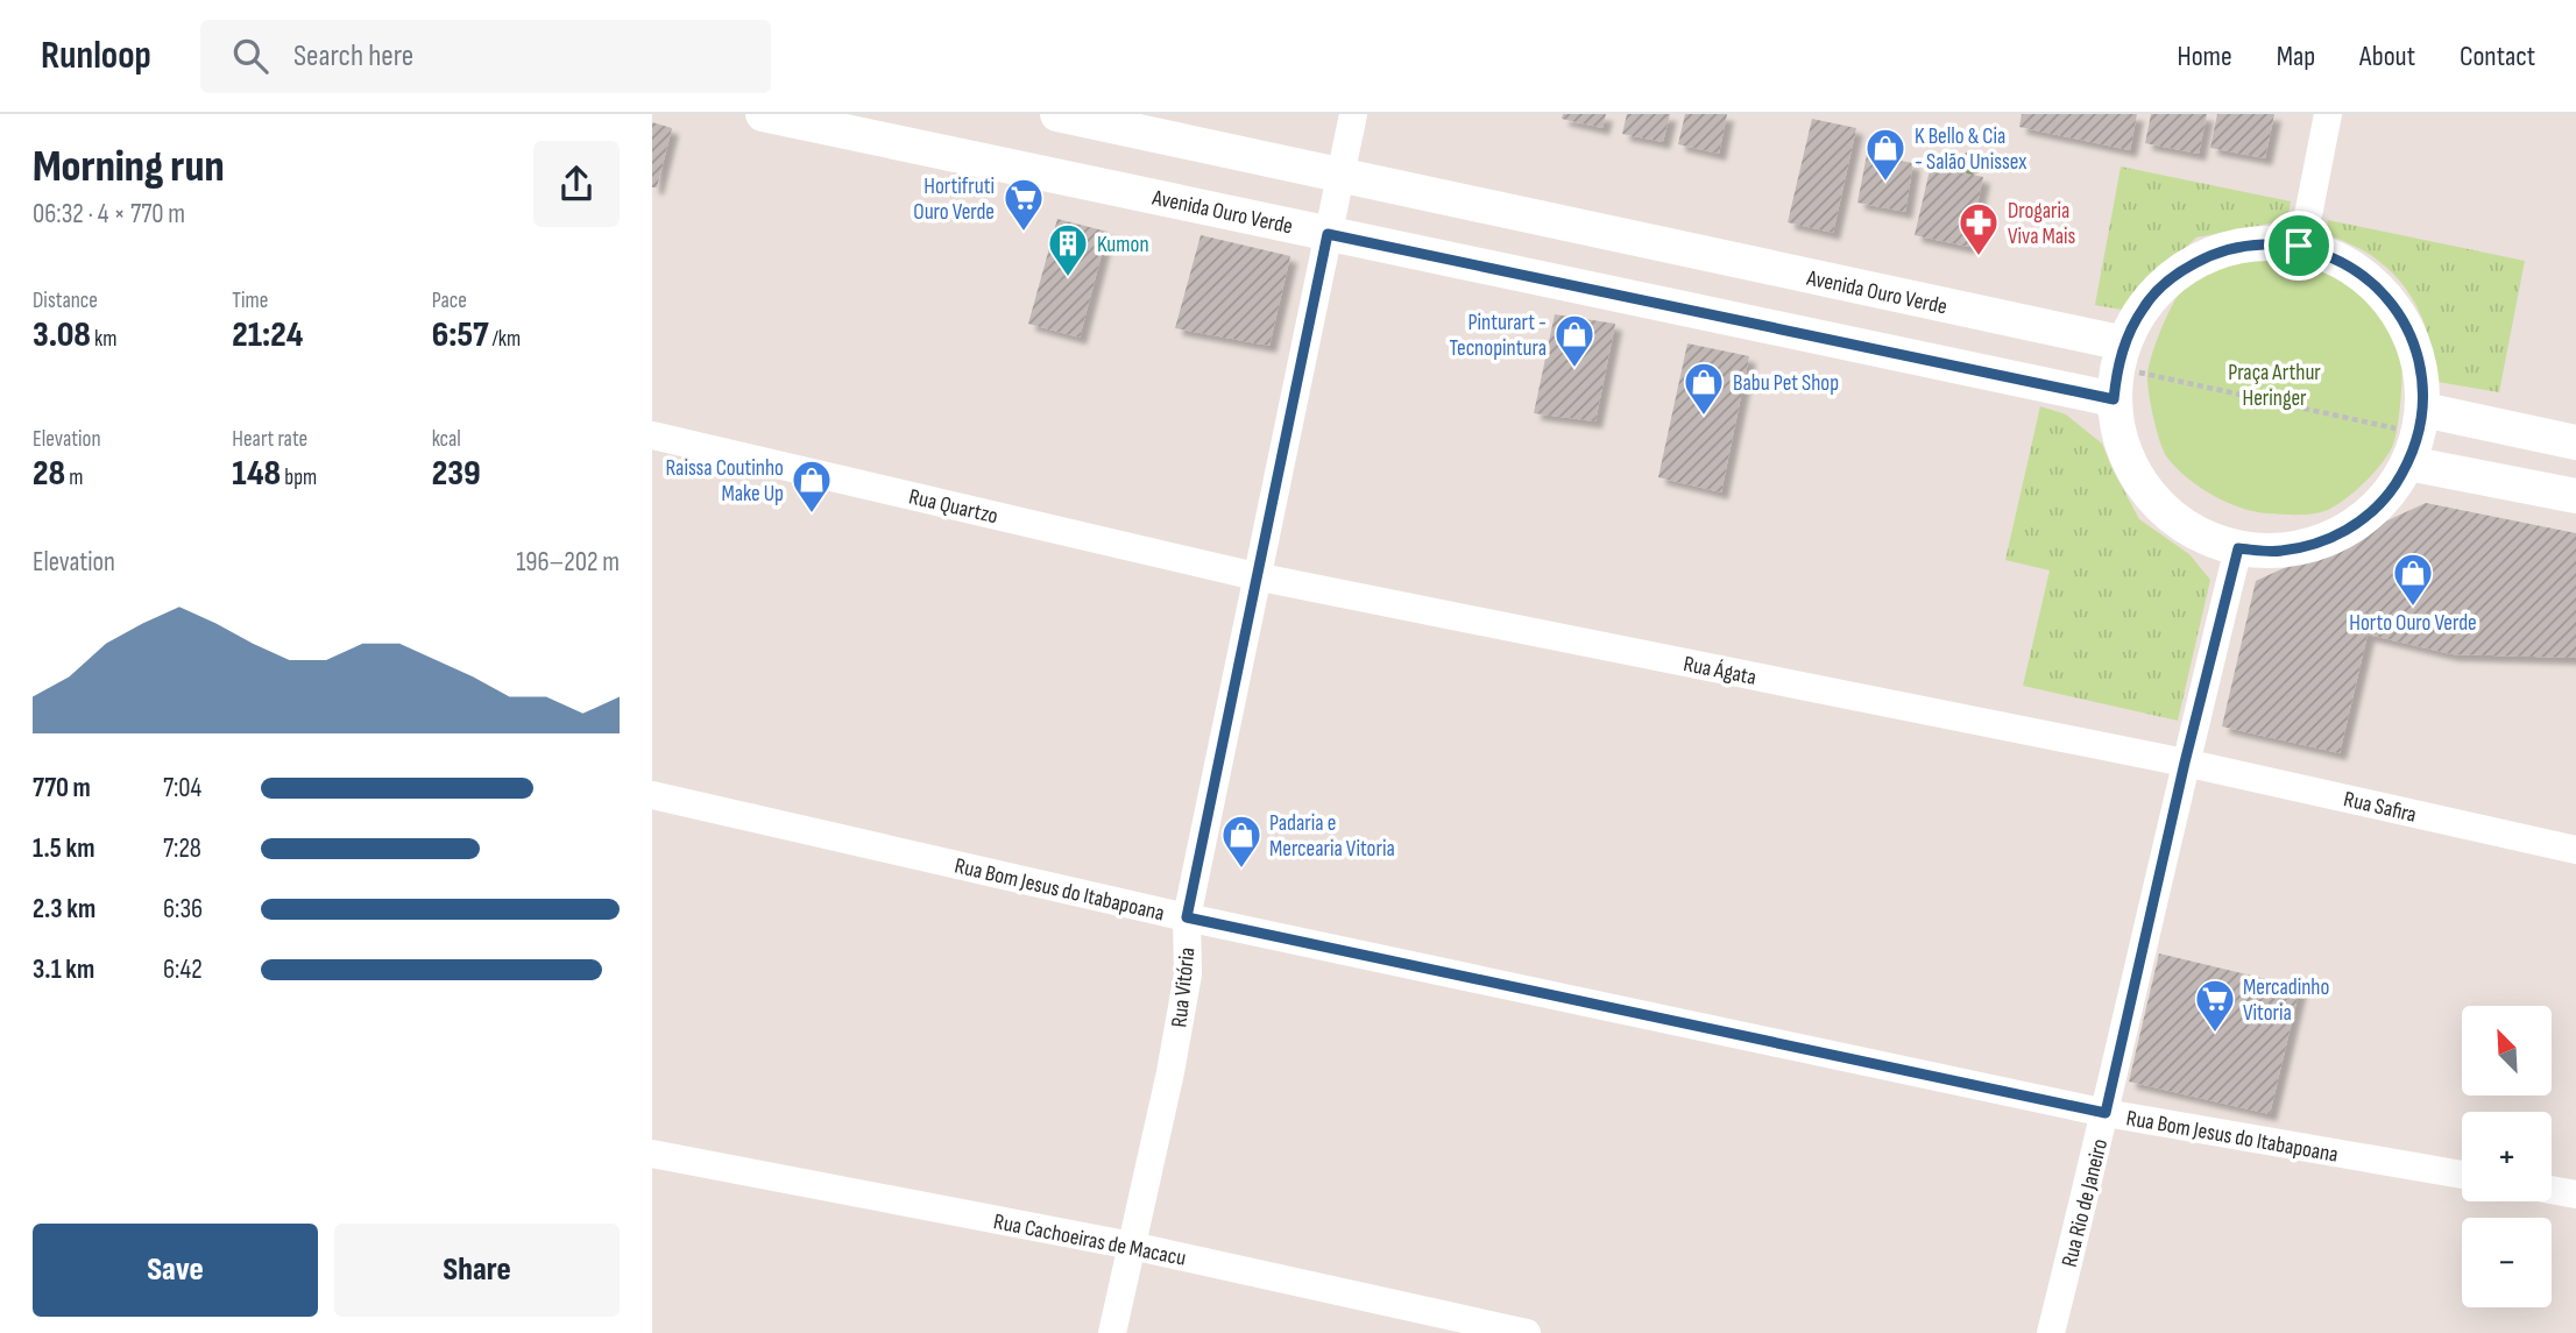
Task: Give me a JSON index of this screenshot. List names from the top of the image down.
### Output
{
  "streets": {
    "street": [
      "Avenida Ouro Verde",
      "Rua Quartzo",
      "Rua Ágata",
      "Rua Safira",
      "Rua Bom Jesus do Itabapoana",
      "Rua Vitória",
      "Rua Rio de Janeiro",
      "Rua Cachoeiras de Macacu"
    ]
  },
  "crossings": [
    ["Avenida Ouro Verde", "Rua Vitória"],
    ["Rua Quartzo", "Rua Ágata"],
    ["Rua Quartzo", "Rua Vitória"],
    ["Rua Ágata", "Rua Safira"],
    ["Rua Ágata", "Rua Vitória"],
    ["Rua Ágata", "Rua Rio de Janeiro"],
    ["Rua Safira", "Rua Rio de Janeiro"],
    ["Rua Bom Jesus do Itabapoana", "Rua Vitória"],
    ["Rua Bom Jesus do Itabapoana", "Rua Rio de Janeiro"],
    ["Rua Vitória", "Rua Cachoeiras de Macacu"]
  ],
  "parks": ["Praça Arthur Heringer"],
  "places": {
    "shop": [
      "K Bello & Cia - Salão Unissex",
      "Pinturart - Tecnopintura",
      "Babu Pet Shop",
      "Raissa Coutinho Make Up",
      "Horto Ouro Verde",
      "Padaria e Mercearia Vitoria"
    ],
    "supermarket": ["Hortifruti Ouro Verde", "Mercadinho Vitoria"],
    "pharmacy": ["Drogaria Viva Mais"],
    "building": ["Kumon"]
  },
  "north": "top left",
  "page": {
    "header": "Runloop",
    "search": "Search here",
    "nav": [
      "Home",
      "Map",
      "About",
      "Contact"
    ],
    "heading": ["Morning run", "06:32 · 4 × 770 m"],
    "stats": [
      ["Distance", "3.08 km"],
      ["Time", "21:24"],
      ["Pace", "6:57 /km"],
      ["Elevation", "28 m"],
      ["Heart rate", "148 bpm"],
      ["kcal", "239"]
    ],
    "chart": ["Elevation", "196–202 m"],
    "list": [
      {
        "name": "770 m",
        "note": "7:04"
      },
      {
        "name": "1.5 km",
        "note": "7:28"
      },
      {
        "name": "2.3 km",
        "note": "6:36"
      },
      {
        "name": "3.1 km",
        "note": "6:42"
      }
    ],
    "map_buttons": ["+", "−"],
    "buttons": ["Save", "Share"]
  }
}
